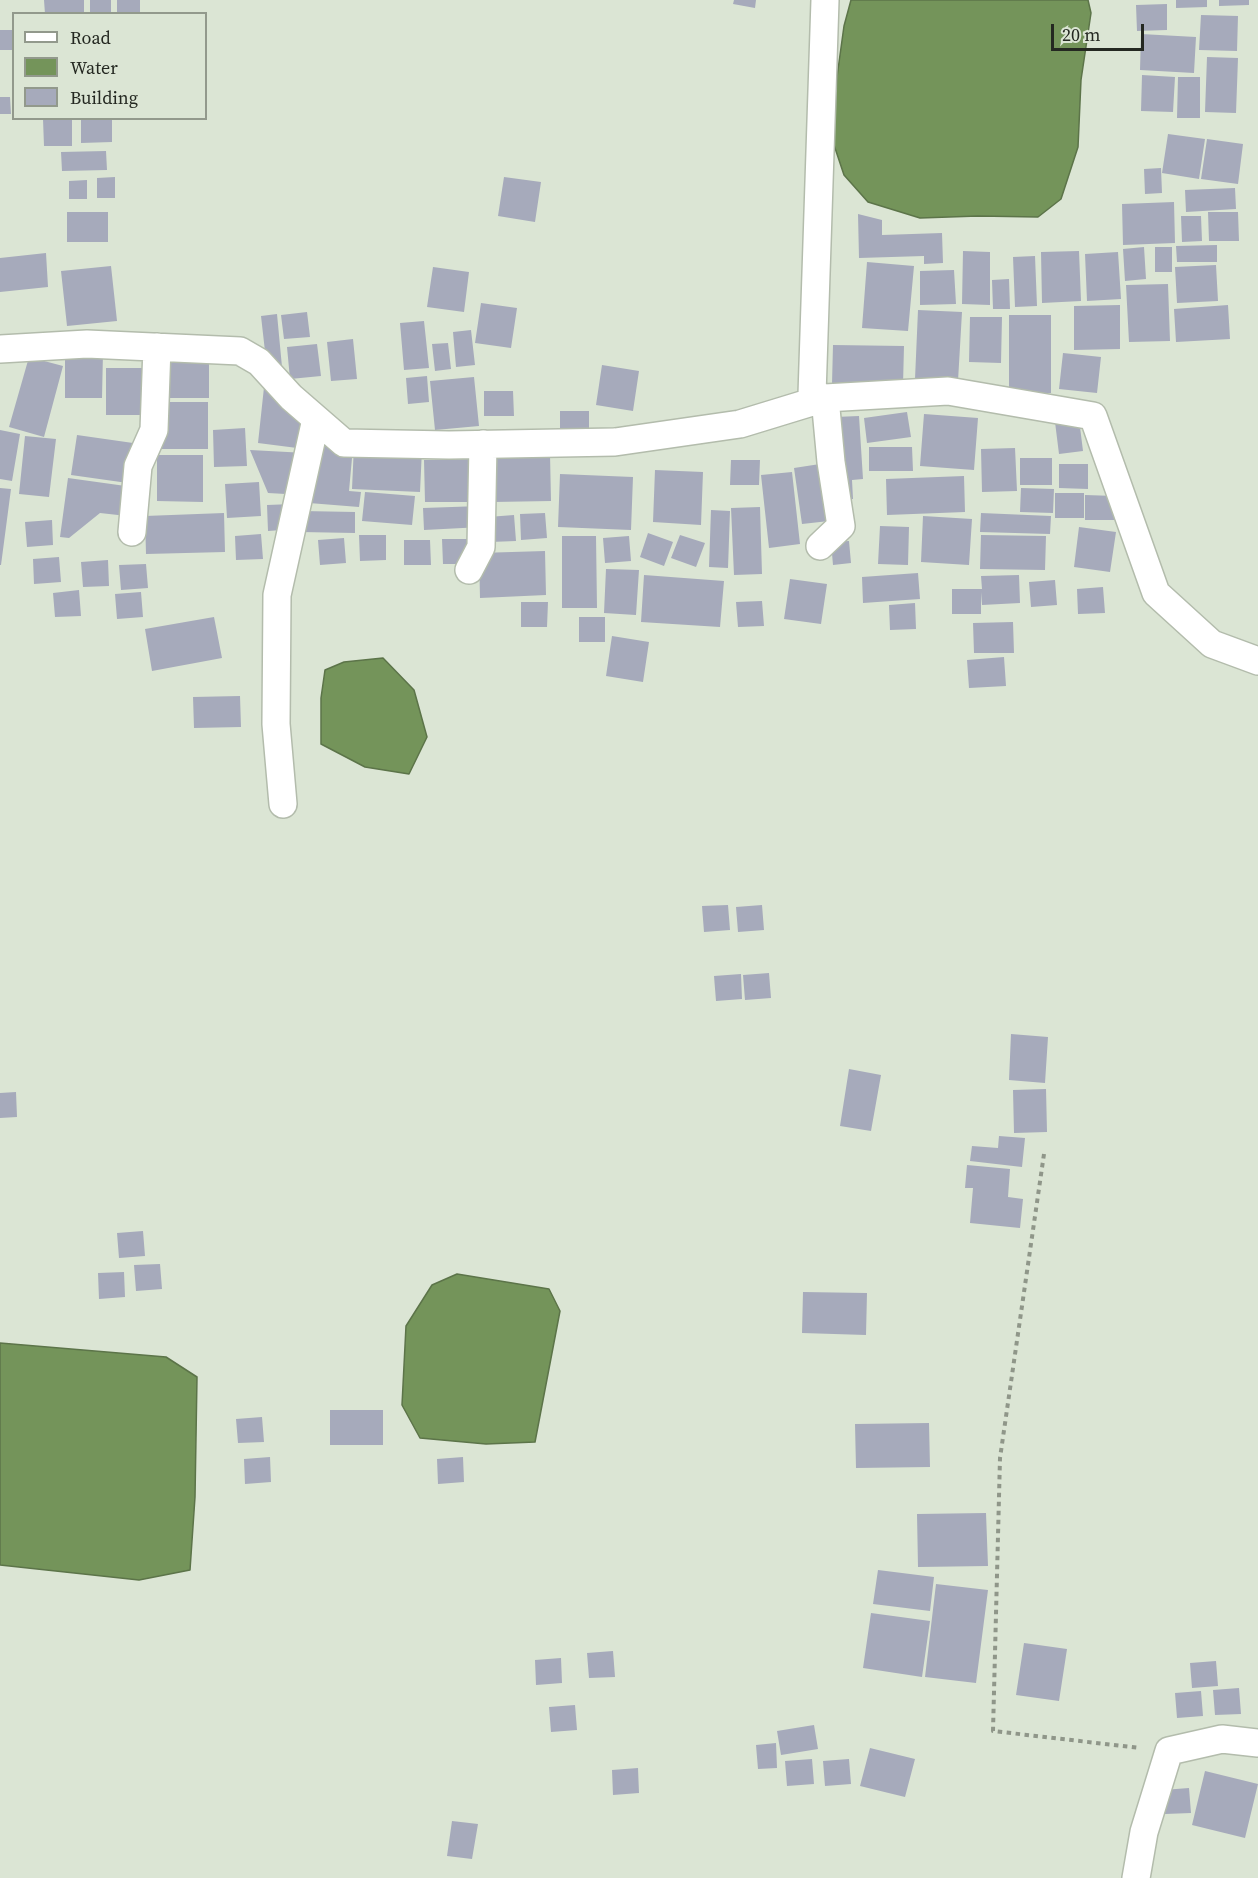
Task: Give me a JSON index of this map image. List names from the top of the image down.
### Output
{
  "legend": ["Road", "Water", "Building"],
  "scale_bar": "20 m"
}
